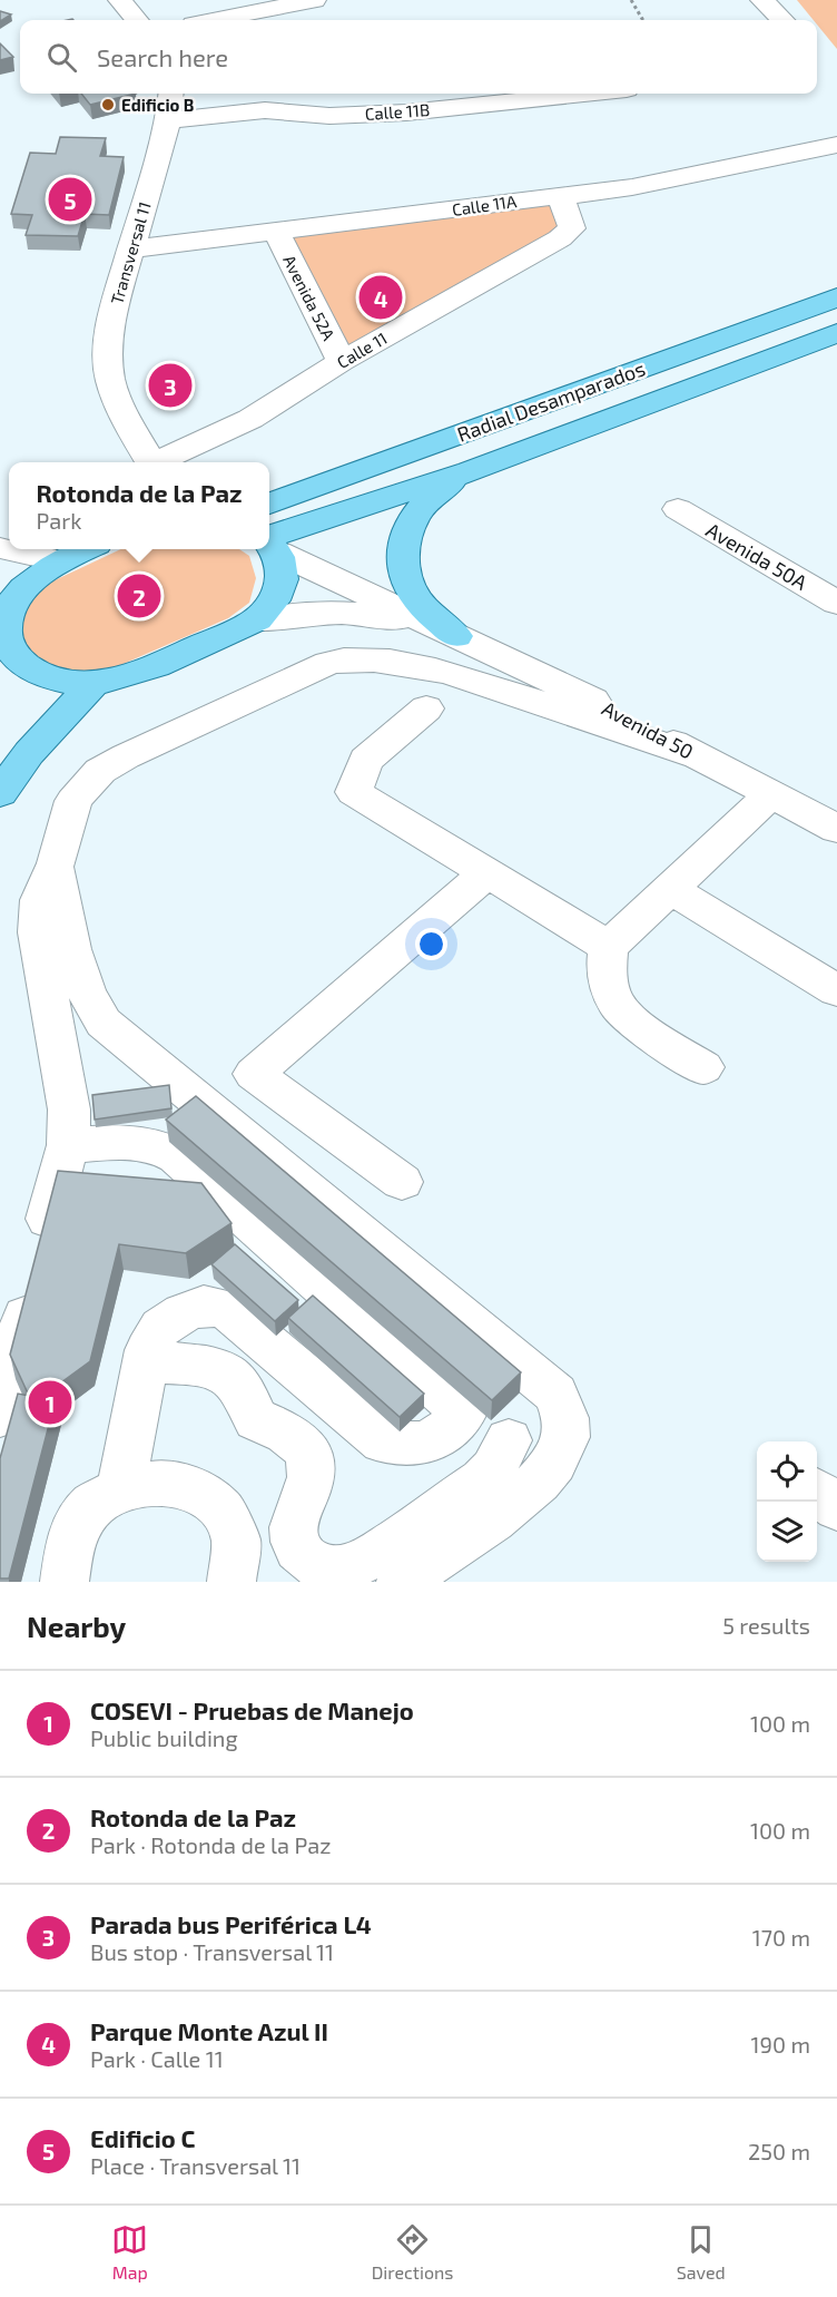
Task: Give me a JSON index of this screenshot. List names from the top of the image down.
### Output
{
  "streets": {
    "main road": ["Radial Desamparados"],
    "street": [
      "Calle 11B",
      "Calle 11A",
      "Transversal 11",
      "Avenida 52A",
      "Calle 11",
      "Avenida 50A",
      "Avenida 50"
    ]
  },
  "crossings": [
    ["Calle 11B", "Transversal 11"],
    ["Calle 11A", "Transversal 11"],
    ["Calle 11A", "Avenida 52A"],
    ["Calle 11A", "Calle 11"],
    ["Avenida 52A", "Calle 11"],
    ["Radial Desamparados", "Avenida 50"]
  ],
  "places": ["Edificio B"],
  "page": {
    "search": "Search here",
    "pins": [
      "5",
      "4",
      "3",
      "2",
      "1"
    ],
    "popup": ["Rotonda de la Paz", "Park"],
    "heading": ["Nearby", "5 results"],
    "list": [
      {
        "mark": "1",
        "name": "COSEVI - Pruebas de Manejo",
        "note": "Public building",
        "value": "100 m"
      },
      {
        "mark": "2",
        "name": "Rotonda de la Paz",
        "note": "Park · Rotonda de la Paz",
        "value": "100 m"
      },
      {
        "mark": "3",
        "name": "Parada bus Periférica L4",
        "note": "Bus stop · Transversal 11",
        "value": "170 m"
      },
      {
        "mark": "4",
        "name": "Parque Monte Azul II",
        "note": "Park · Calle 11",
        "value": "190 m"
      },
      {
        "mark": "5",
        "name": "Edificio C",
        "note": "Place · Transversal 11",
        "value": "250 m"
      }
    ],
    "nav": ["Map", "Directions", "Saved"]
  }
}
